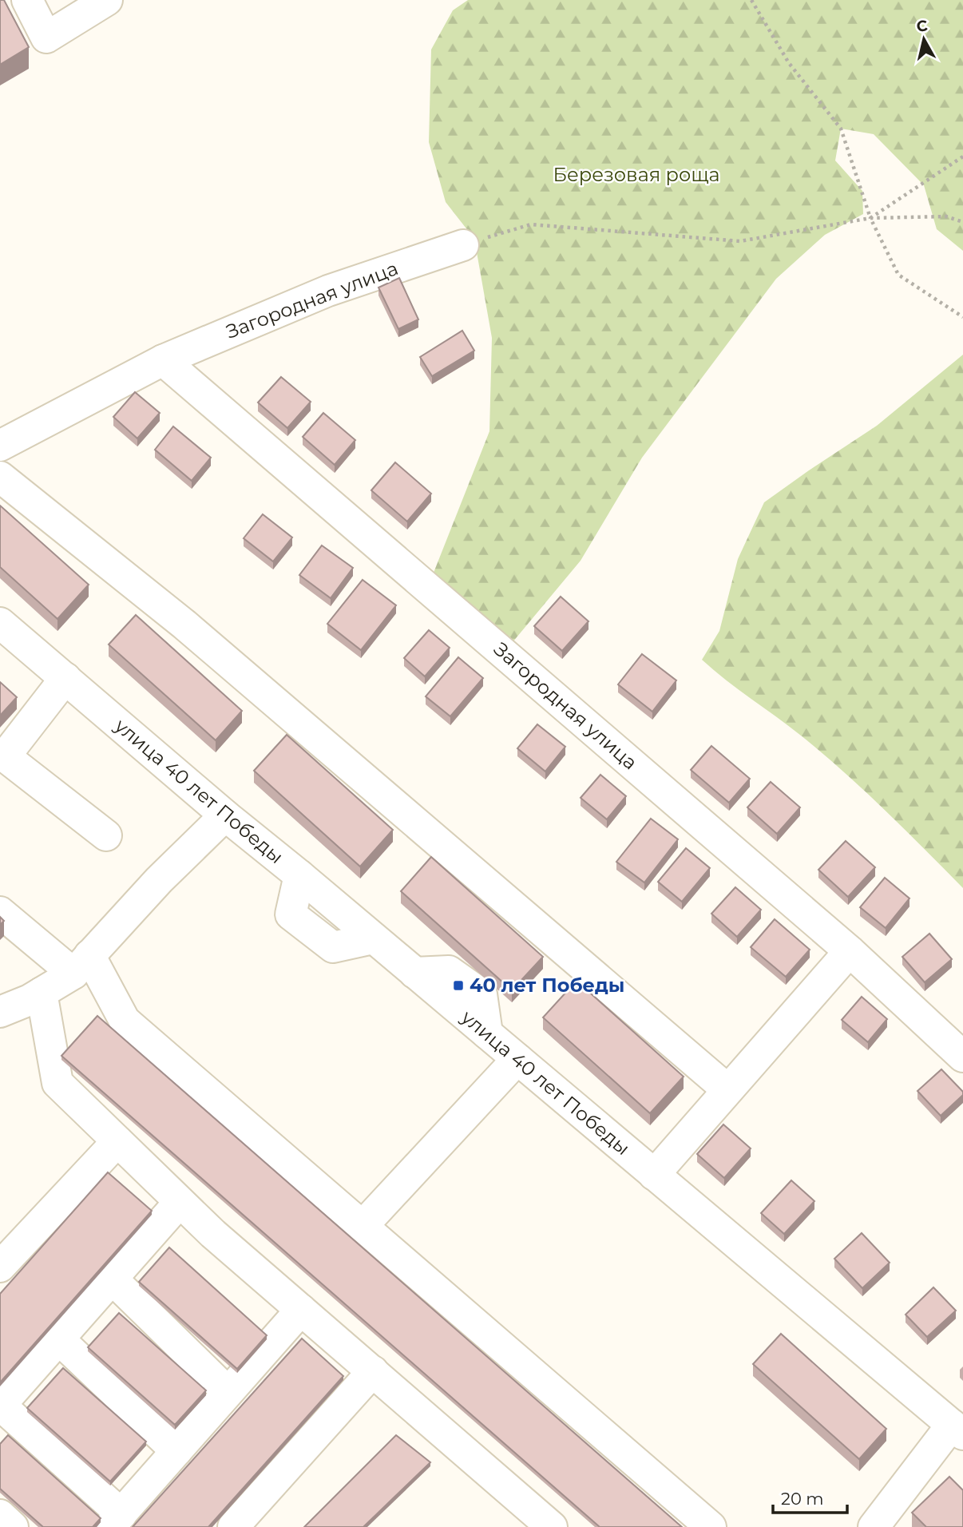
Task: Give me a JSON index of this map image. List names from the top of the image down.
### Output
{
  "streets": {
    "street": ["Загородная улица", "улица 40 лет Победы"]
  },
  "parks": ["Березовая роща"],
  "places": {
    "transit": ["40 лет Победы"]
  },
  "scale_bar": "20 m",
  "north": "top"
}
